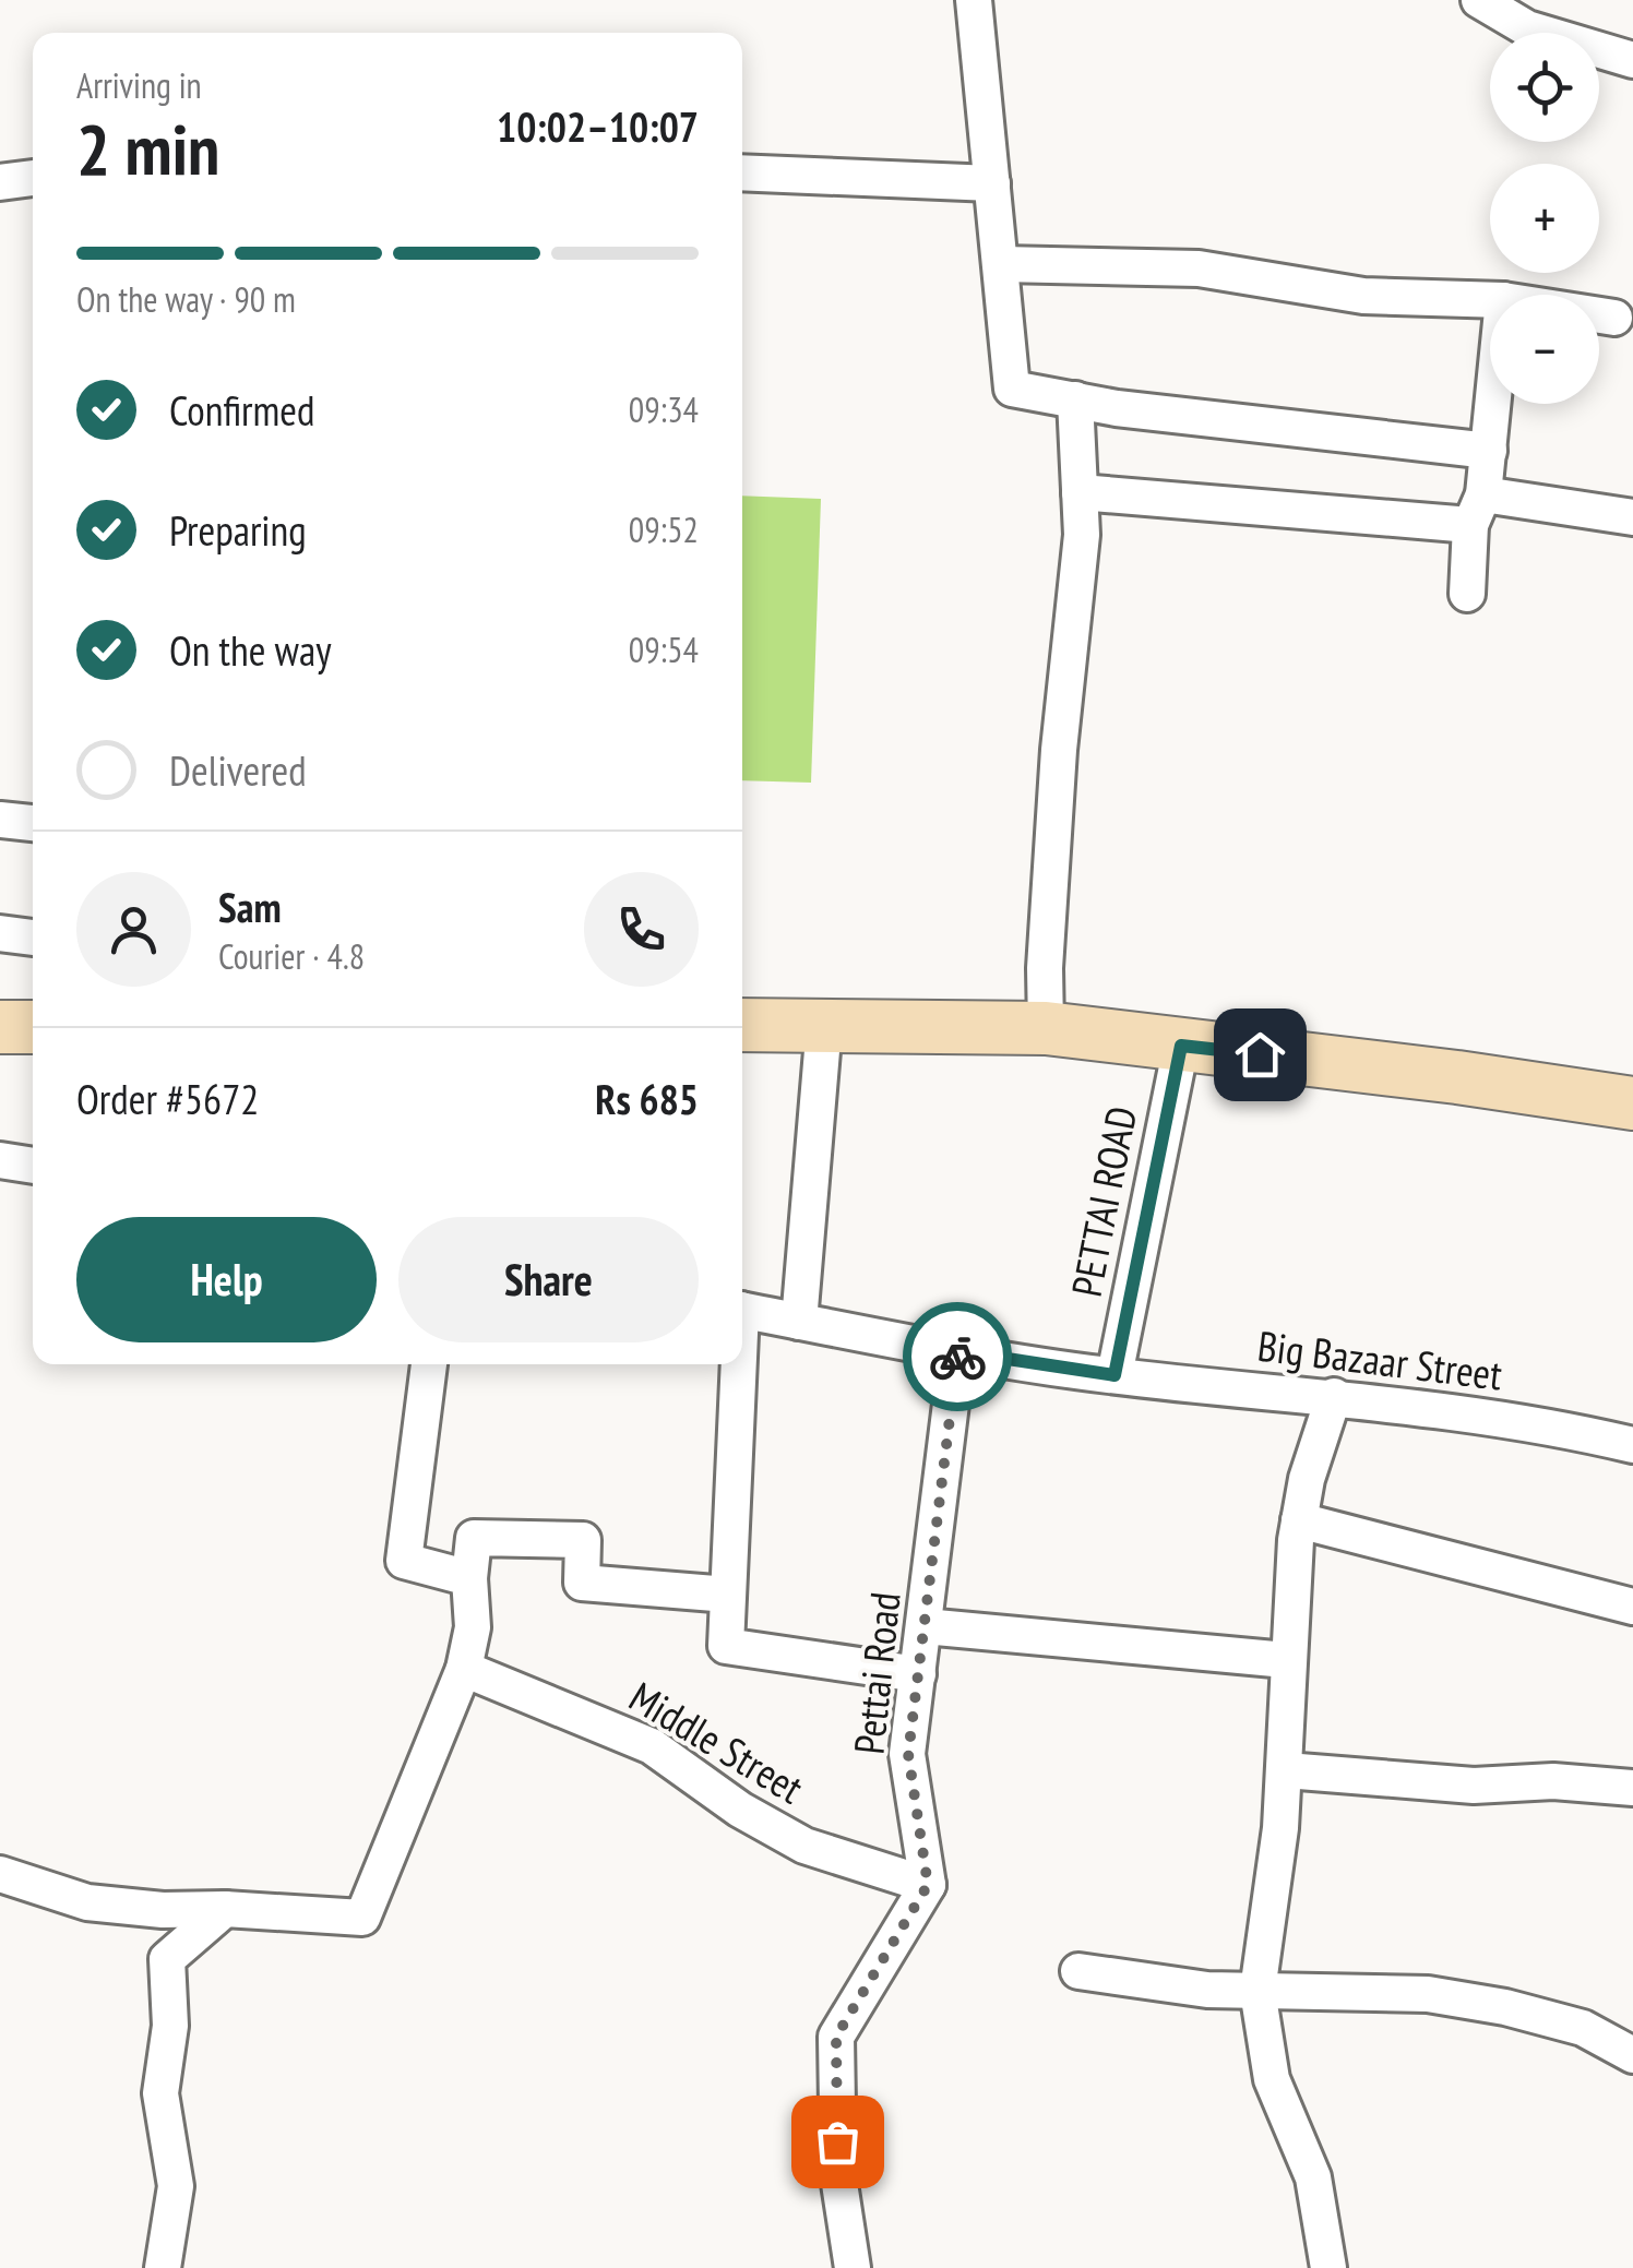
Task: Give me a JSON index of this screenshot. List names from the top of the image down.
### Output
{
  "streets": {
    "street": [
      "PETTAI ROAD",
      "Big Bazaar Street",
      "Pettai Road",
      "Middle Street"
    ]
  },
  "crossings": [
    ["PETTAI ROAD", "Big Bazaar Street"],
    ["Pettai Road", "Middle Street"]
  ],
  "page": {
    "map_buttons": ["+", "−"],
    "heading": ["2 min", "Arriving in", "10:02–10:07"],
    "panel": [
      "Sam",
      "Courier · 4.8",
      "Order #5672",
      "Rs 685"
    ],
    "bar": "On the way · 90 m",
    "list": [
      ["Confirmed", "09:34"],
      ["Preparing", "09:52"],
      ["On the way", "09:54"],
      "Delivered"
    ],
    "buttons": ["Help", "Share"]
  }
}
